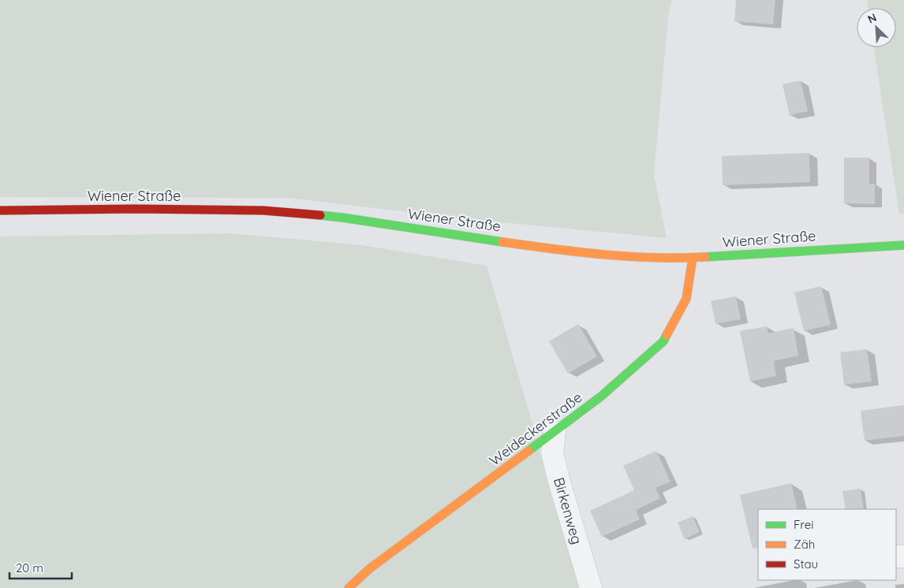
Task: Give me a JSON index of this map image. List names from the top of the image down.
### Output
{
  "streets": {
    "main road": ["Wiener Straße", "Weideckerstraße"],
    "street": ["Birkenweg"]
  },
  "crossings": [
    ["Wiener Straße", "Weideckerstraße"],
    ["Weideckerstraße", "Birkenweg"]
  ],
  "legend": ["Frei", "Zäh", "Stau"],
  "scale_bar": "20 m",
  "north": "top left"
}
